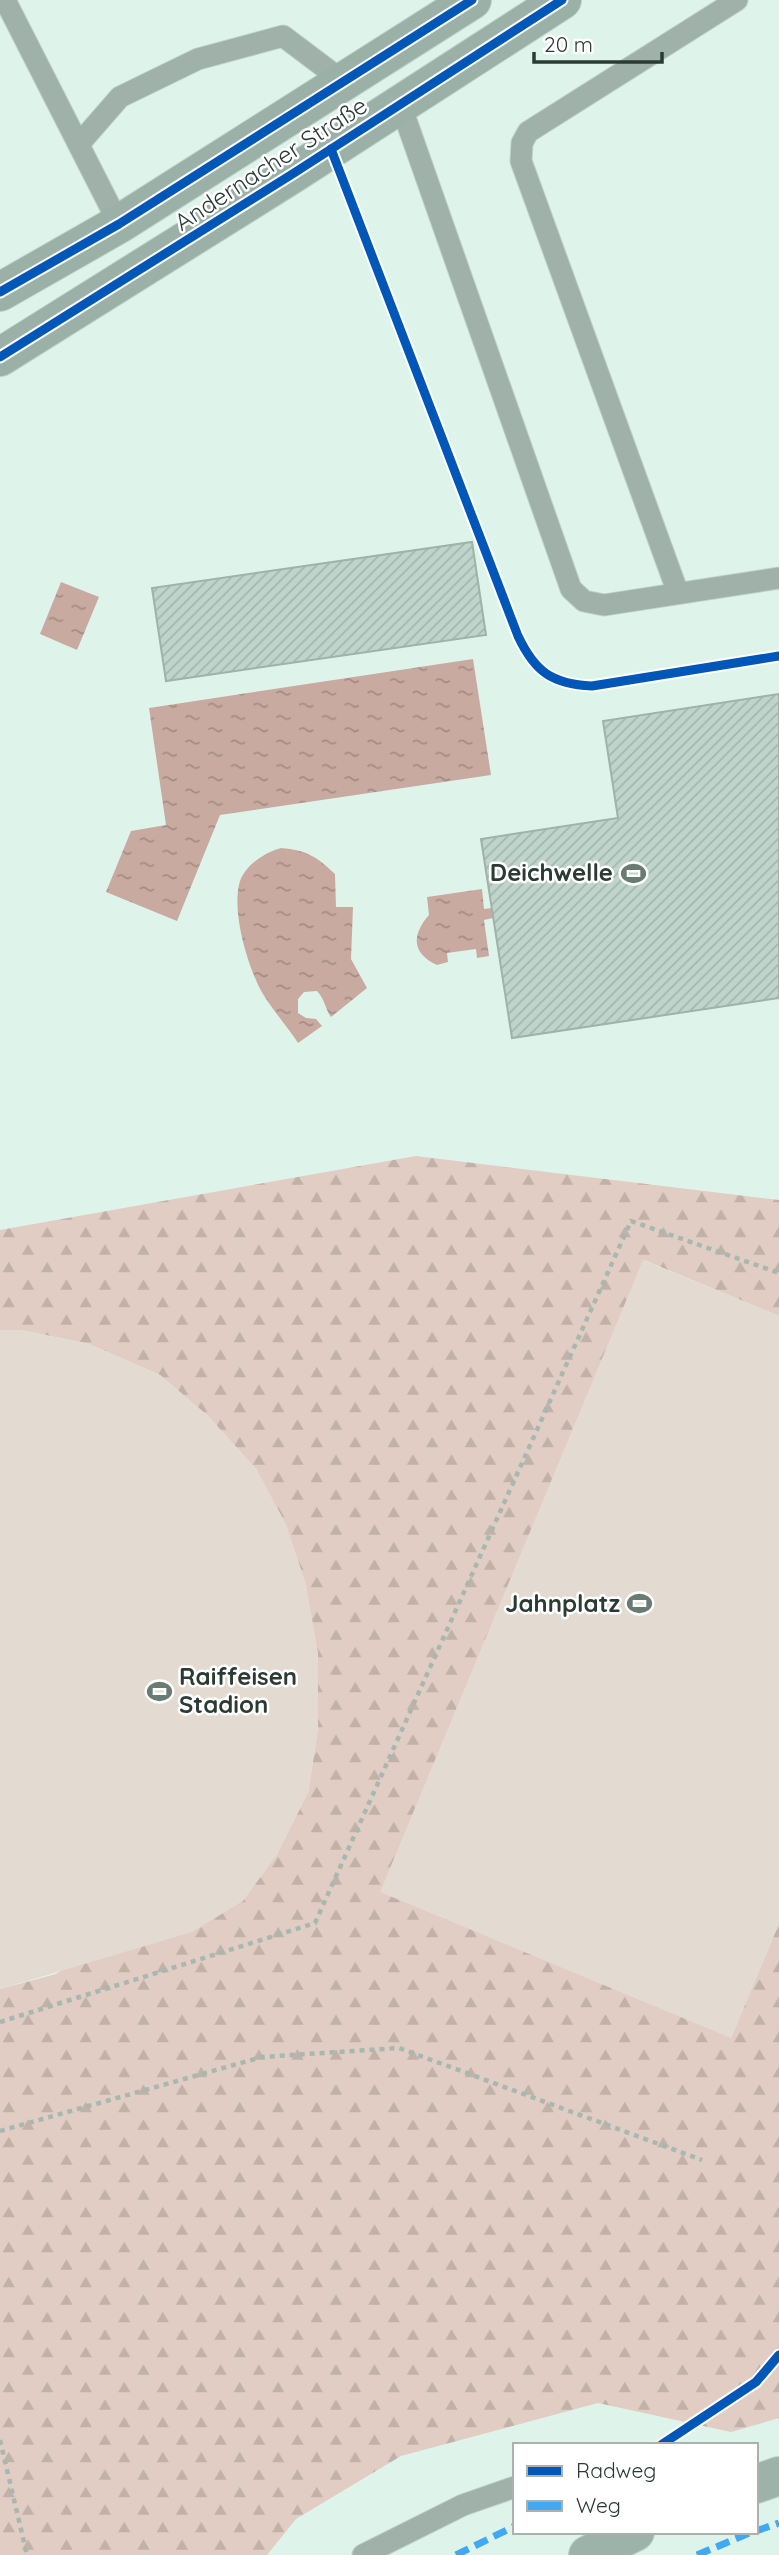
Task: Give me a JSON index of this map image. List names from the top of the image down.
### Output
{
  "streets": {
    "street": ["Andernacher Straße"]
  },
  "places": {
    "sports": ["Deichwelle", "Jahnplatz", "Raiffeisen Stadion"]
  },
  "legend": ["Radweg", "Weg"],
  "scale_bar": "20 m"
}
